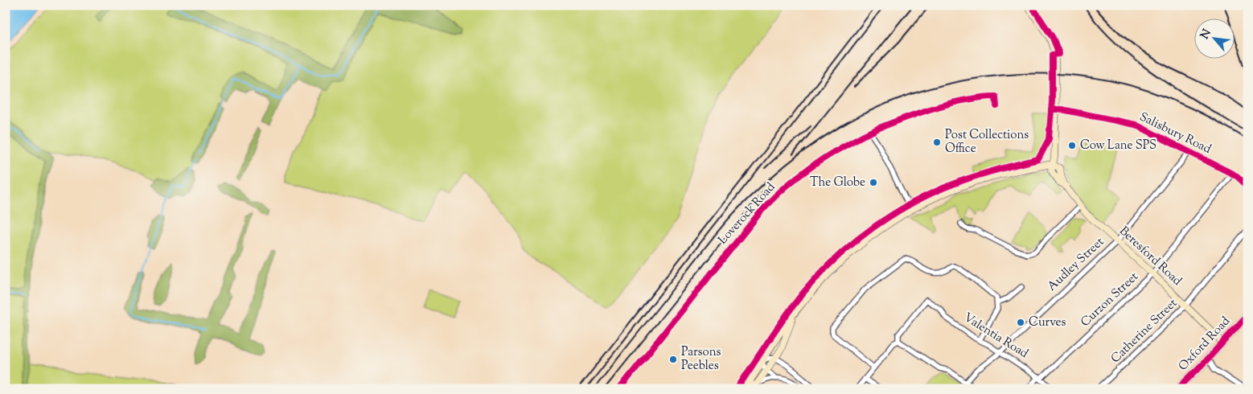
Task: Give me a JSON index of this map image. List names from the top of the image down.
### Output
{
  "streets": {
    "main road": ["Oxford Road"],
    "street": [
      "Salisbury Road",
      "Loverock Road",
      "Beresford Road",
      "Audley Street",
      "Curzon Street",
      "Catherine Street",
      "Valentia Road"
    ]
  },
  "crossings": [
    ["Salisbury Road", "Audley Street"],
    ["Salisbury Road", "Curzon Street"],
    ["Beresford Road", "Audley Street"],
    ["Beresford Road", "Curzon Street"],
    ["Beresford Road", "Catherine Street"],
    ["Beresford Road", "Oxford Road"],
    ["Audley Street", "Valentia Road"],
    ["Curzon Street", "Valentia Road"]
  ],
  "places": [
    "Post Collections Office",
    "Cow Lane SPS",
    "The Globe",
    "Curves",
    "Parsons Peebles"
  ],
  "north": "top left"
}
